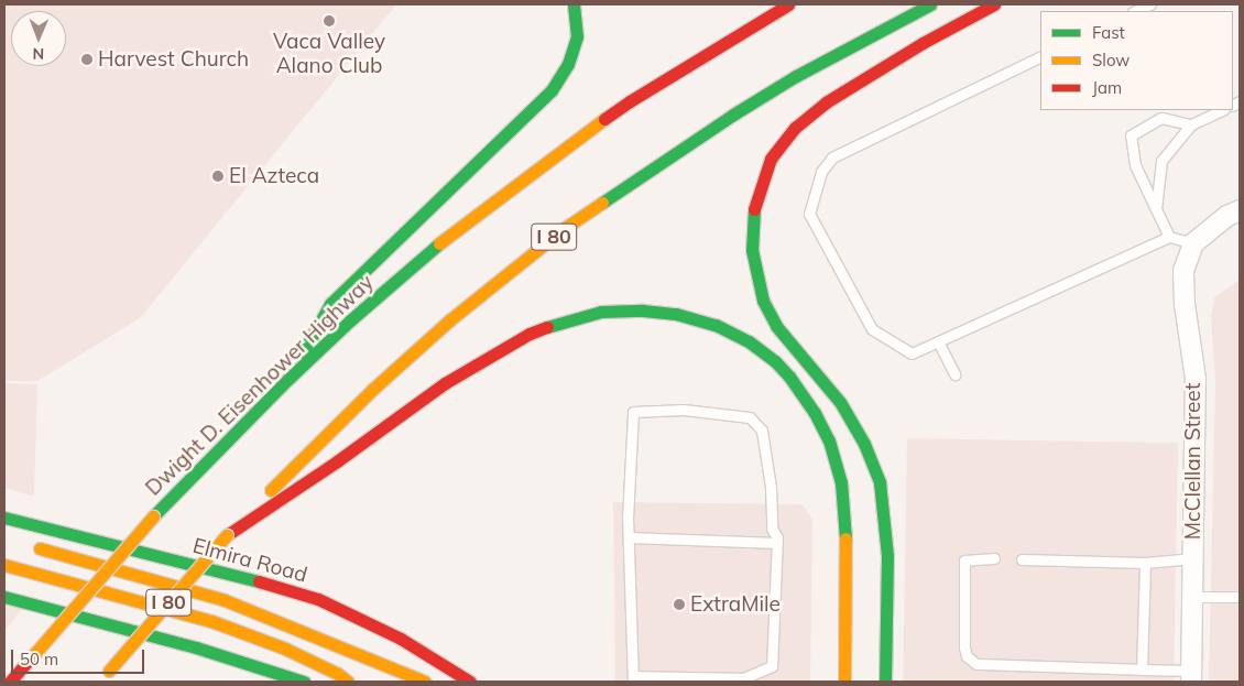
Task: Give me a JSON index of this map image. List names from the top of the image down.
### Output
{
  "streets": {
    "main road": ["I 80", "Dwight D. Eisenhower Highway", "Elmira Road"],
    "street": ["McClellan Street"]
  },
  "places": [
    "Vaca Valley Alano Club",
    "Harvest Church",
    "El Azteca",
    "ExtraMile"
  ],
  "legend": ["Fast", "Slow", "Jam"],
  "scale_bar": "50 m",
  "north": "bottom"
}
